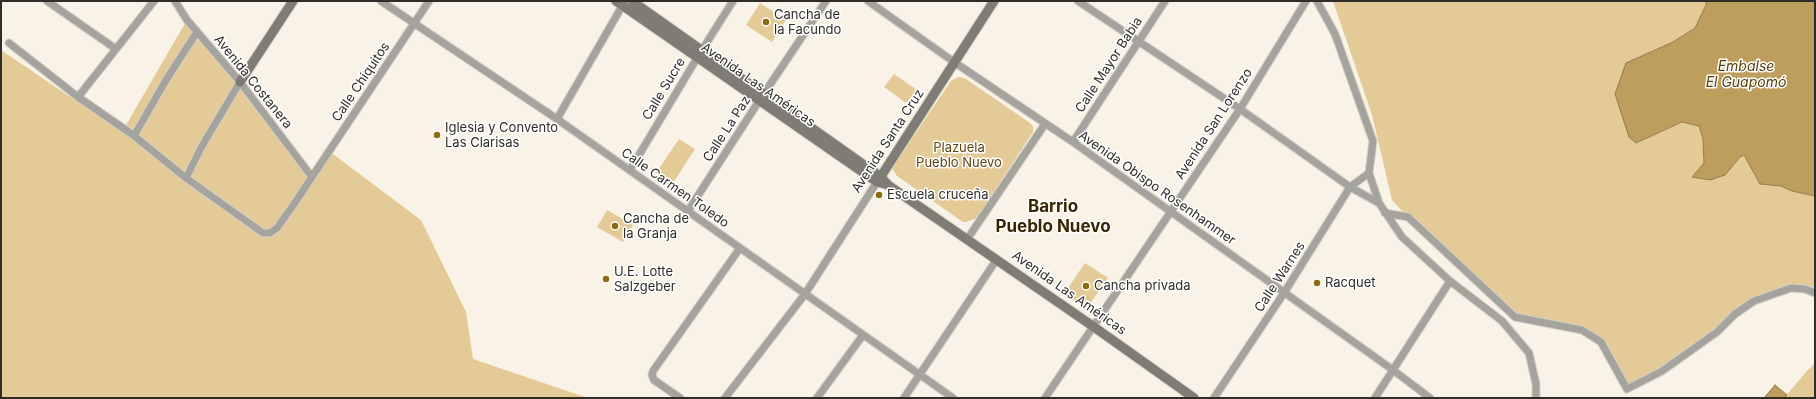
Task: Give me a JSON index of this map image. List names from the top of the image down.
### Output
{
  "streets": {
    "main road": ["Avenida Las Américas", "Avenida Santa Cruz"],
    "street": [
      "Calle Mayor Babia",
      "Avenida Costanera",
      "Calle Chiquitos",
      "Calle Sucre",
      "Avenida San Lorenzo",
      "Calle La Paz",
      "Calle Carmen Toledo",
      "Avenida Obispo Rosenhammer",
      "Calle Warnes"
    ]
  },
  "crossings": [
    ["Calle Mayor Babia", "Avenida Obispo Rosenhammer"],
    ["Avenida Costanera", "Calle Chiquitos"],
    ["Calle Chiquitos", "Calle Carmen Toledo"],
    ["Avenida Las Américas", "Calle Sucre"],
    ["Avenida Las Américas", "Avenida San Lorenzo"],
    ["Avenida Las Américas", "Calle La Paz"],
    ["Avenida Las Américas", "Avenida Santa Cruz"],
    ["Calle Sucre", "Calle Carmen Toledo"],
    ["Avenida San Lorenzo", "Avenida Obispo Rosenhammer"],
    ["Calle La Paz", "Calle Carmen Toledo"],
    ["Avenida Santa Cruz", "Calle Carmen Toledo"],
    ["Avenida Santa Cruz", "Avenida Obispo Rosenhammer"],
    ["Avenida Obispo Rosenhammer", "Calle Warnes"]
  ],
  "districts": ["Barrio Pueblo Nuevo"],
  "water": ["Embalse El Guapomó"],
  "parks": ["Plazuela Pueblo Nuevo"],
  "places": [
    "Cancha de la Facundo",
    "Iglesia y Convento Las Clarisas",
    "Escuela cruceña",
    "Cancha de la Granja",
    "U.E. Lotte Salzgeber",
    "Racquet",
    "Cancha privada"
  ]
}
